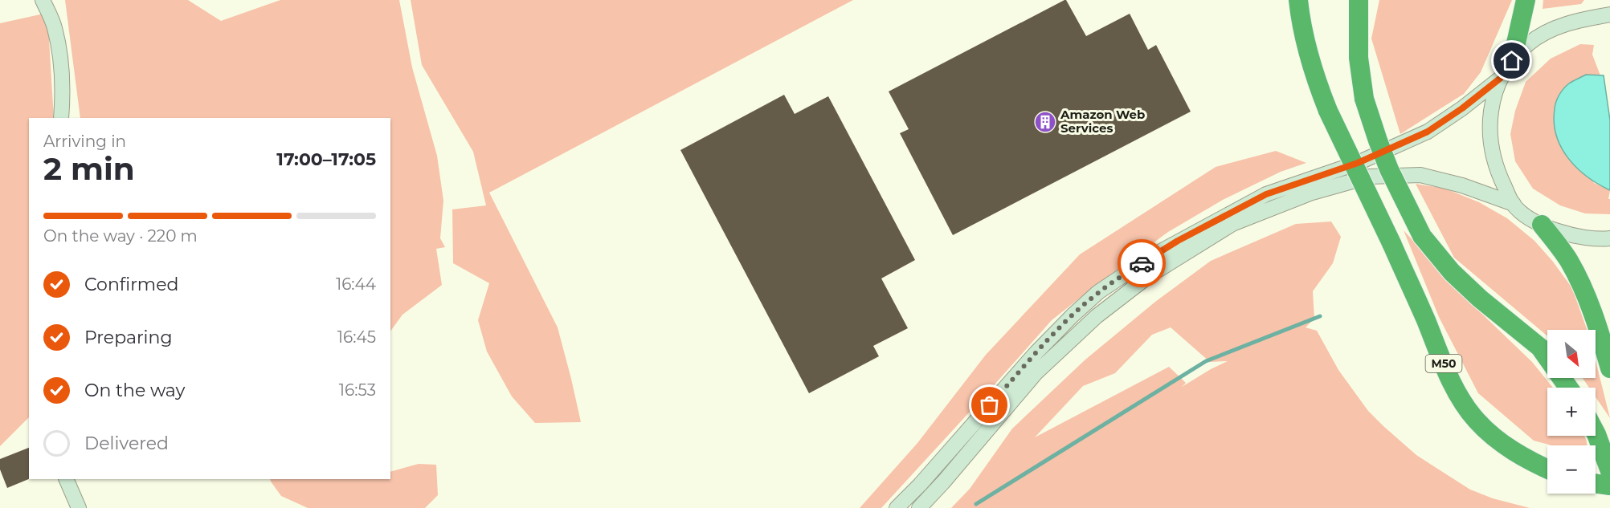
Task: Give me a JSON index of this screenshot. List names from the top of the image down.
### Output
{
  "streets": {
    "highway": ["M50"]
  },
  "places": {
    "building": ["Amazon Web Services"]
  },
  "north": "bottom right",
  "page": {
    "heading": ["2 min", "Arriving in", "17:00–17:05"],
    "bar": "On the way · 220 m",
    "list": [
      ["Confirmed", "16:44"],
      ["Preparing", "16:45"],
      ["On the way", "16:53"],
      "Delivered"
    ],
    "map_buttons": ["+", "−"]
  }
}
